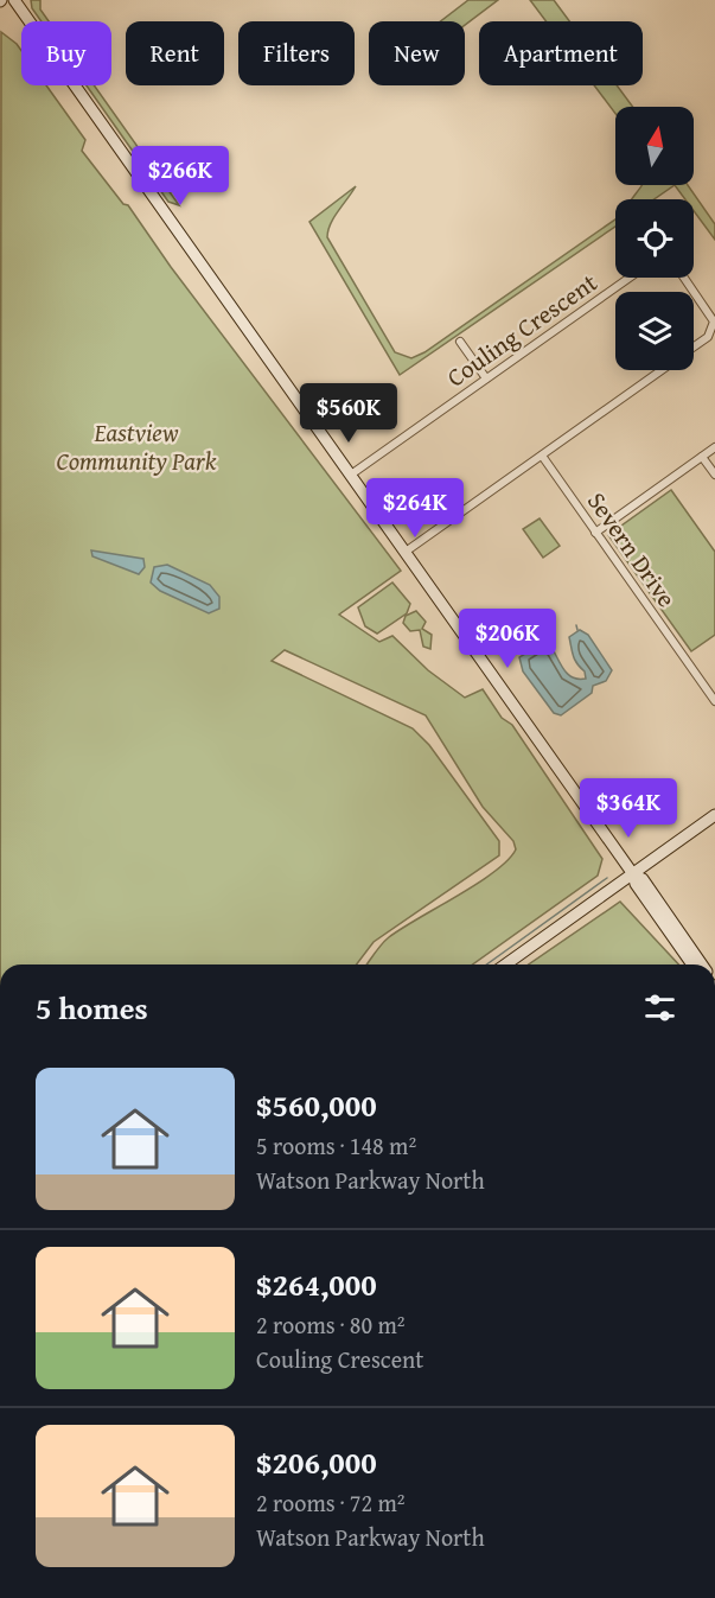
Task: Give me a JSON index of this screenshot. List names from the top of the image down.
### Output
{
  "streets": {
    "street": ["Couling Crescent", "Severn Drive"]
  },
  "parks": ["Eastview Community Park"],
  "north": "top",
  "page": {
    "chip": [
      "Buy",
      "Rent",
      "Filters",
      "New",
      "Apartment"
    ],
    "price": [
      "$266K",
      "$560K",
      "$264K",
      "$206K",
      "$364K"
    ],
    "heading": "5 homes",
    "list": [
      {
        "name": "$560,000",
        "note": "5 rooms · 148 m² · Watson Parkway North"
      },
      {
        "name": "$264,000",
        "note": "2 rooms · 80 m² · Couling Crescent"
      },
      {
        "name": "$206,000",
        "note": "2 rooms · 72 m² · Watson Parkway North"
      }
    ]
  }
}
